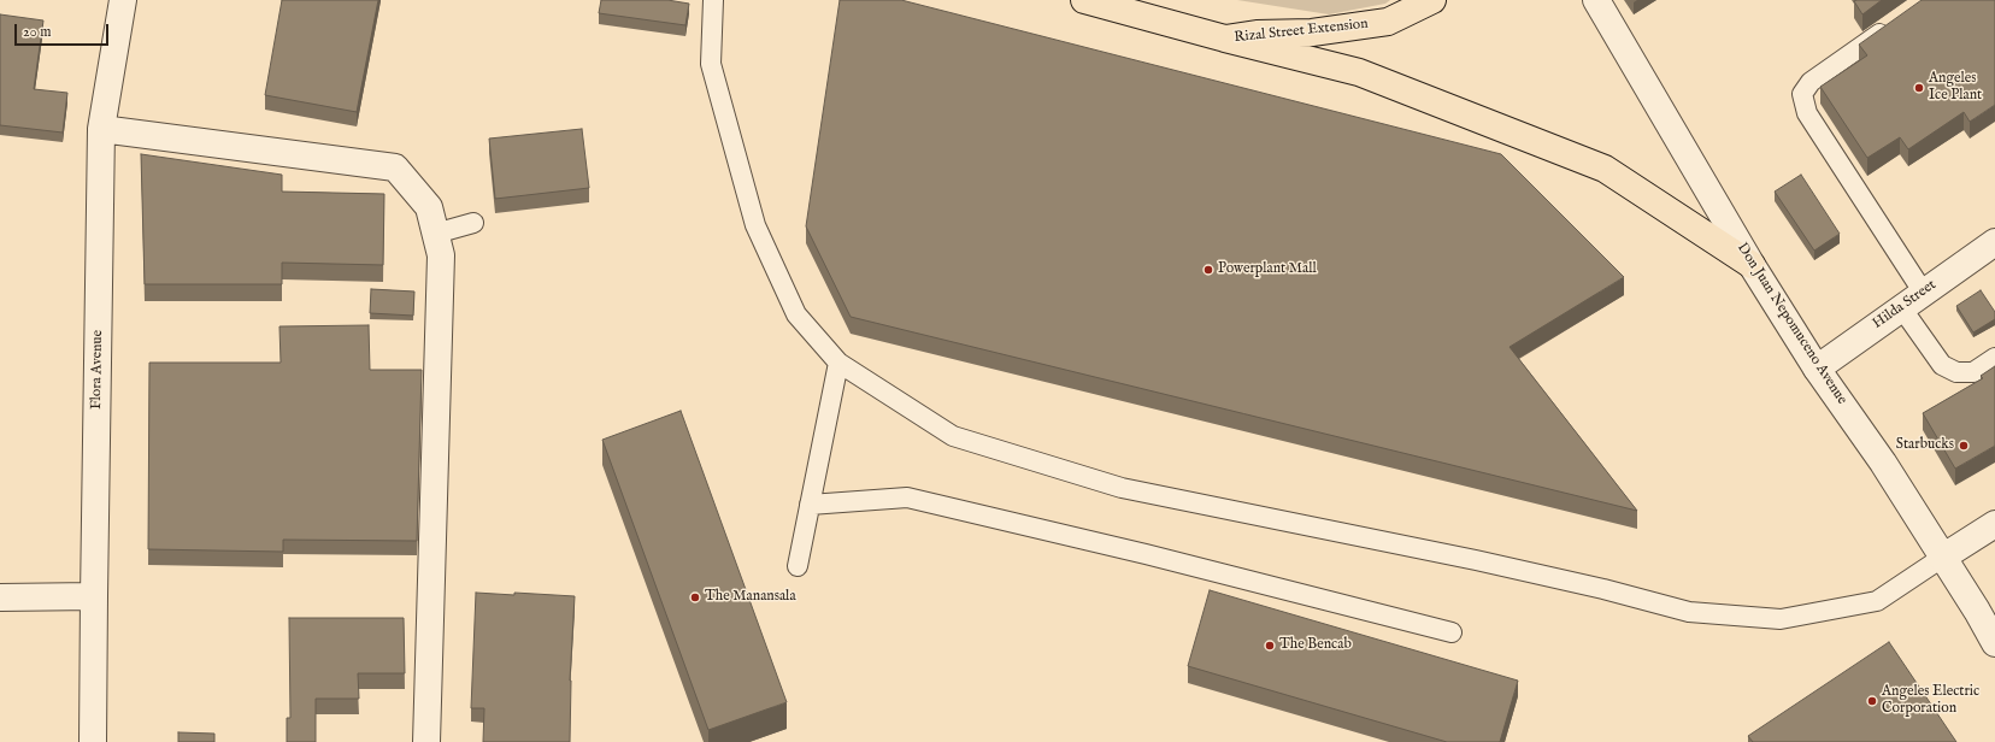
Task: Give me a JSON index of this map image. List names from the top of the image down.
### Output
{
  "streets": {
    "main road": ["Rizal Street Extension"],
    "street": ["Hilda Street", "Don Juan Nepomuceno Avenue", "Flora Avenue"]
  },
  "crossings": [
    ["Hilda Street", "Don Juan Nepomuceno Avenue"]
  ],
  "places": [
    "Angeles Ice Plant",
    "Powerplant Mall",
    "Starbucks",
    "The Manansala",
    "The Bencab",
    "Angeles Electric Corporation"
  ],
  "scale_bar": "20 m"
}
